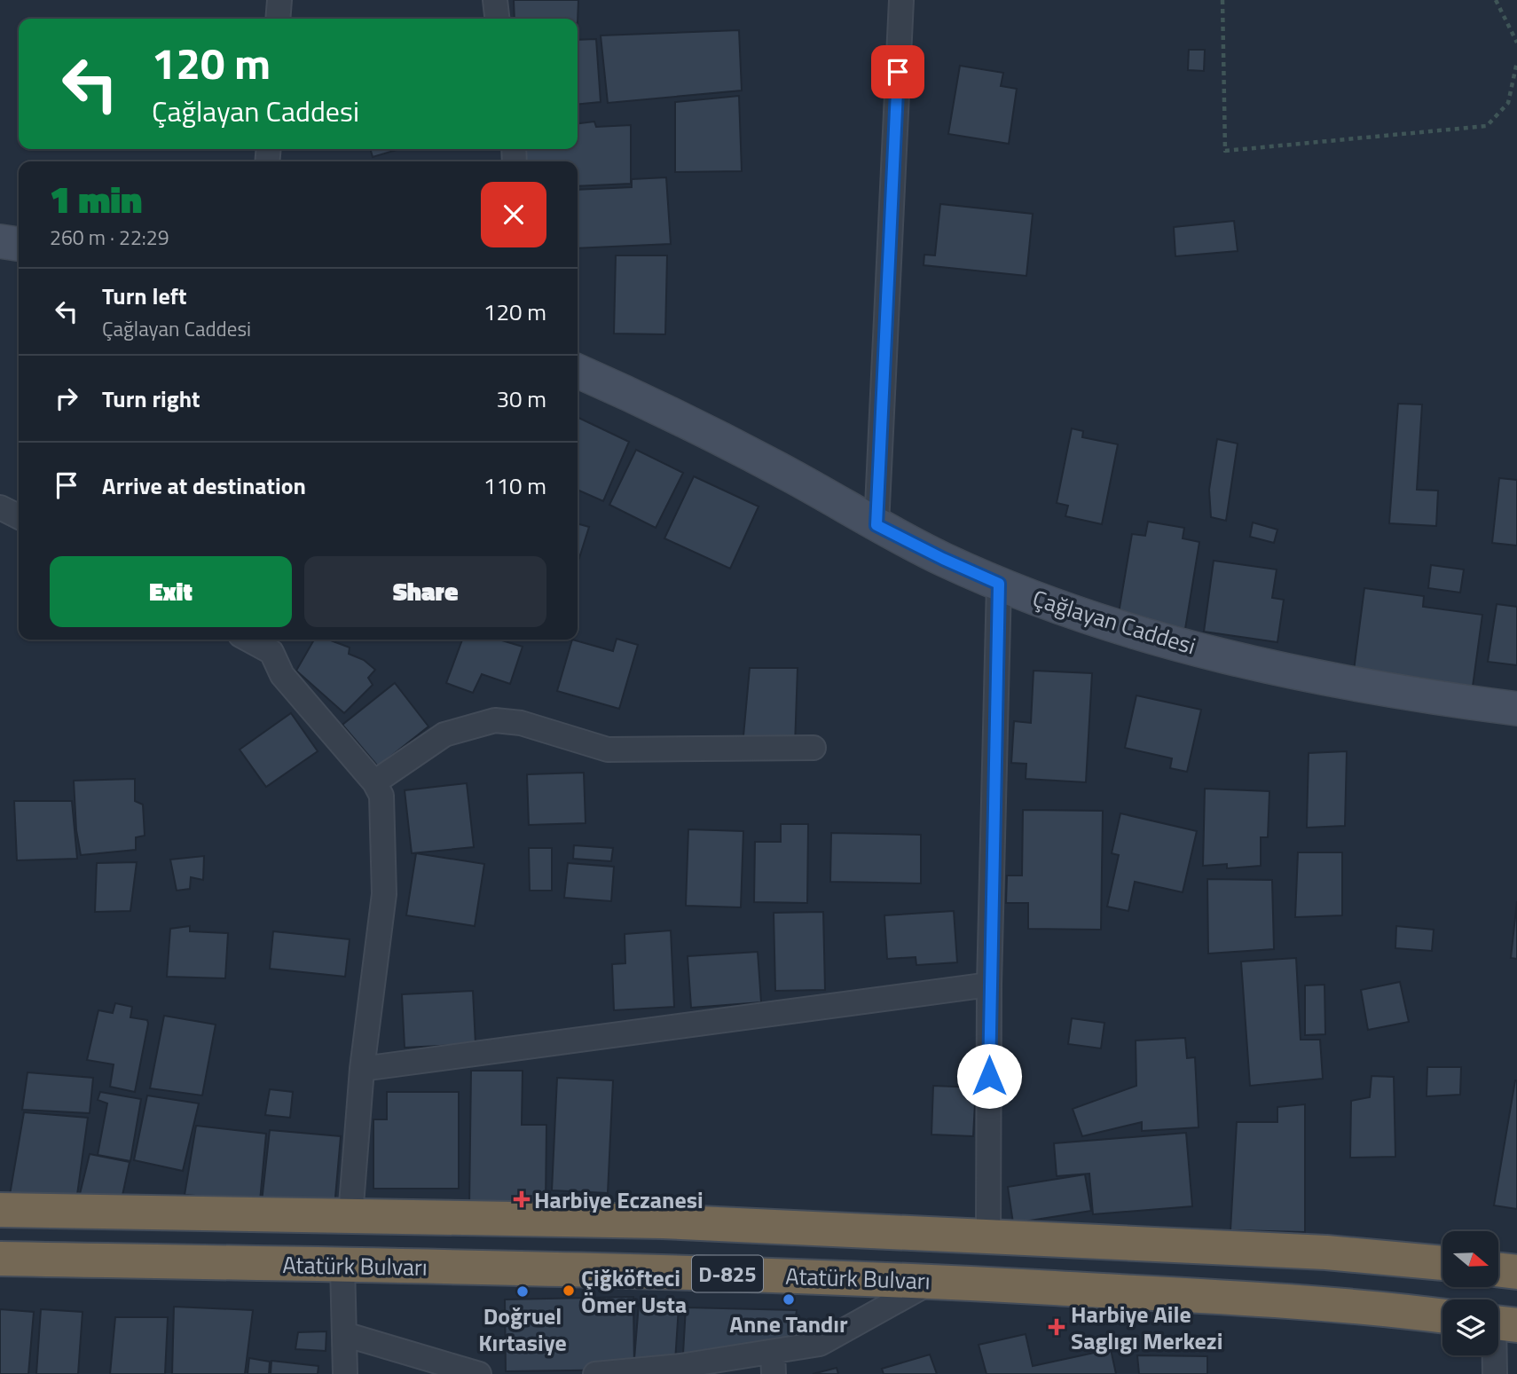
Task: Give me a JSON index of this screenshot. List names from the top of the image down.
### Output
{
  "streets": {
    "highway": ["Atatürk Bulvarı", "D-825"],
    "street": ["Çağlayan Caddesi"]
  },
  "places": {
    "health": ["Harbiye Eczanesi", "Harbiye Aile Saglıgı Merkezi"],
    "other": ["Çiğköfteci Ömer Usta", "Doğruel Kırtasiye", "Anne Tandır"]
  },
  "north": "right",
  "page": {
    "turn": ["120 m", "Çağlayan Caddesi"],
    "heading": ["1 min", "260 m · 22:29"],
    "list": [
      {
        "name": "Turn left",
        "note": "Çağlayan Caddesi",
        "value": "120 m"
      },
      {
        "name": "Turn right",
        "value": "30 m"
      },
      {
        "name": "Arrive at destination",
        "value": "110 m"
      }
    ],
    "buttons": ["Exit", "Share"]
  }
}
